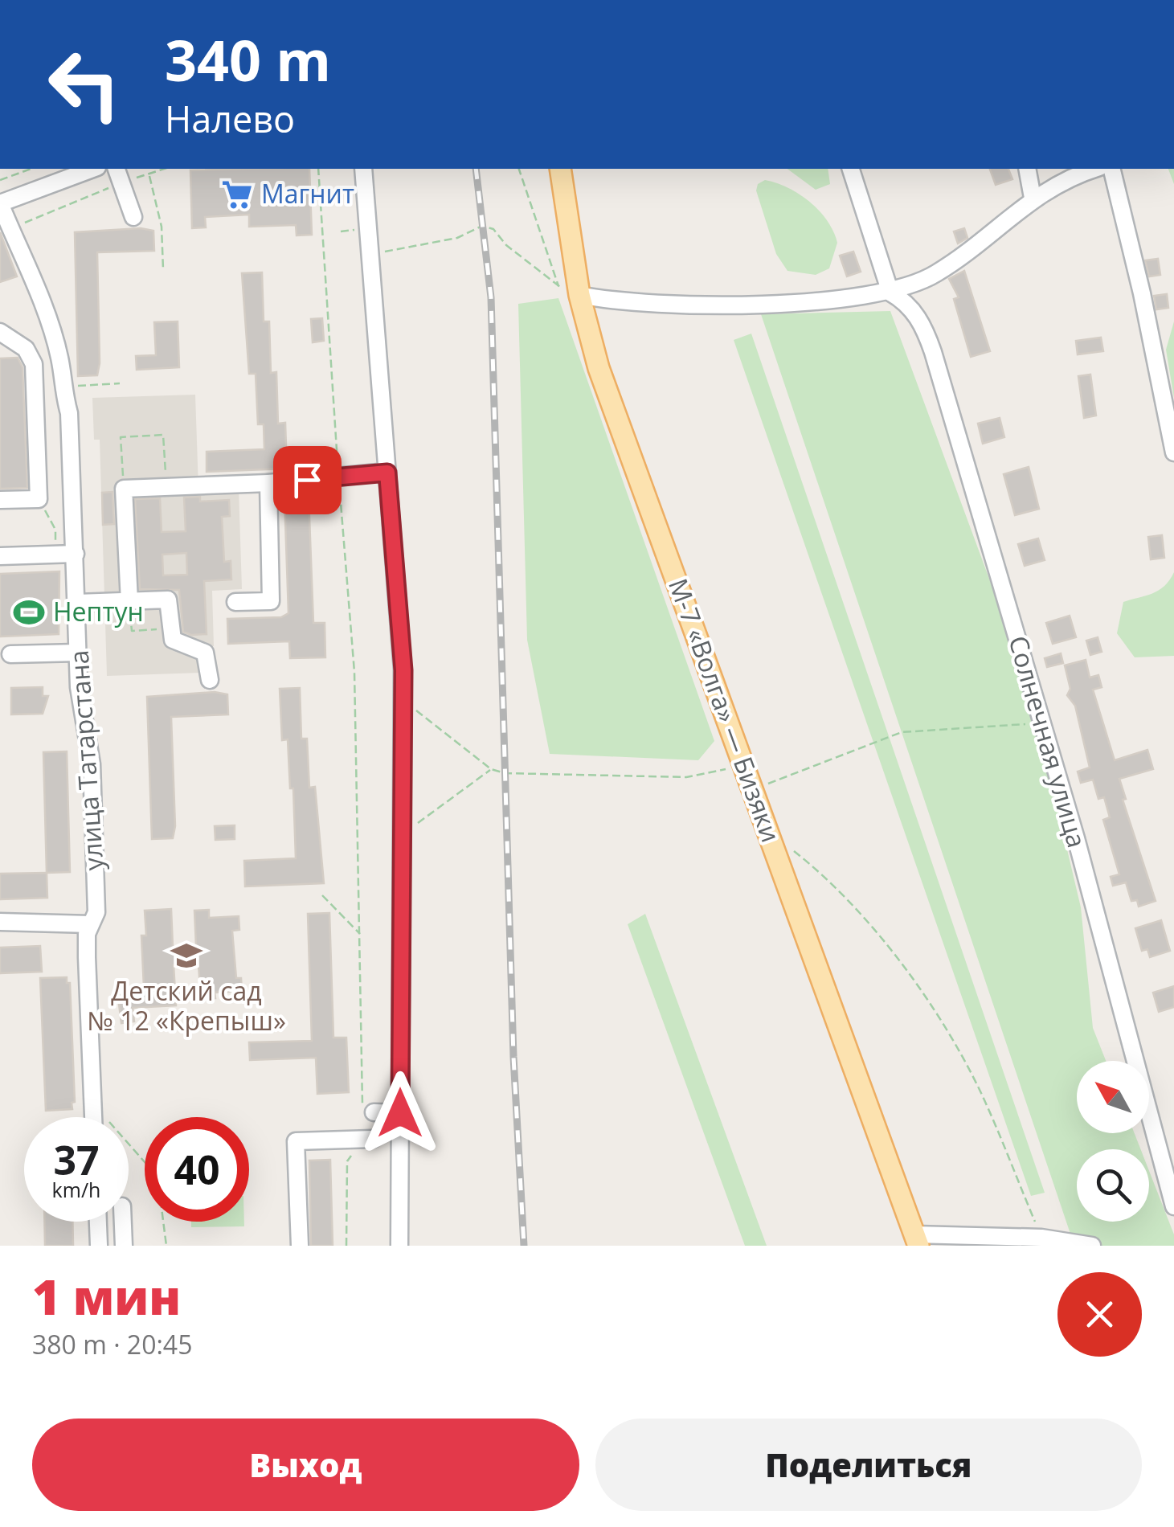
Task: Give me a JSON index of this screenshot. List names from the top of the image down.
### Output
{
  "streets": {
    "main road": ["М-7 «Волга» — Бизяки"],
    "street": ["Солнечная улица", "улица Татарстана"]
  },
  "places": {
    "supermarket": ["Магнит"],
    "sports": ["Нептун"],
    "school or university": ["Детский сад № 12 «Крепыш»"]
  },
  "north": "top left",
  "page": {
    "turn": ["340 m", "Налево"],
    "speed": "37 km/h",
    "limit": "40",
    "heading": ["1 мин", "380 m · 20:45"],
    "buttons": ["Выход", "Поделиться"]
  }
}
